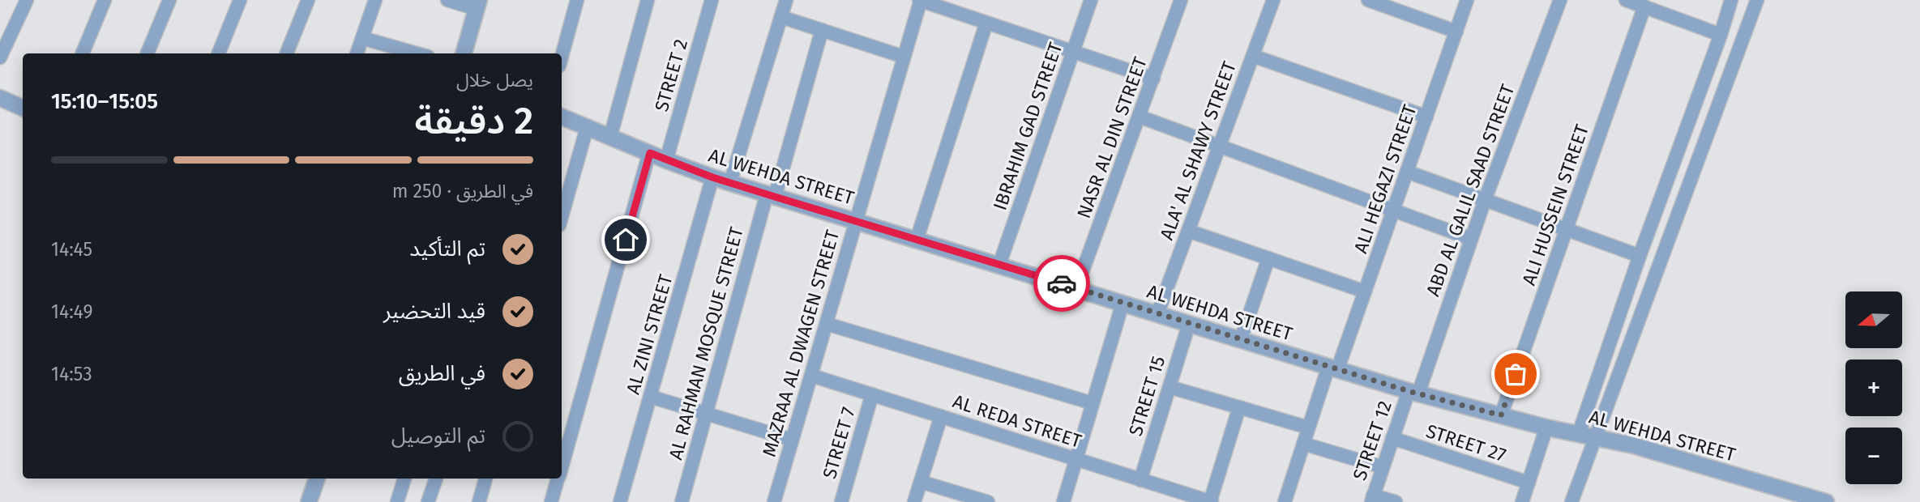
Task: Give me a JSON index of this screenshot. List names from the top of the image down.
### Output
{
  "streets": {
    "street": [
      "STREET 2",
      "IBRAHIM GAD STREET",
      "NASR AL DIN STREET",
      "ALA' AL SHAWY STREET",
      "AL WEHDA STREET",
      "ALI HEGAZI STREET",
      "ABD AL GALIL SAAD STREET",
      "ALI HUSSEIN STREET",
      "AL ZINI STREET",
      "AL RAHMAN MOSQUE STREET",
      "MAZRAA AL DWAGEN STREET",
      "STREET 15",
      "AL REDA STREET",
      "STREET 12",
      "STREET 7",
      "STREET 27"
    ]
  },
  "crossings": [
    ["STREET 2", "AL WEHDA STREET"],
    ["IBRAHIM GAD STREET", "AL WEHDA STREET"],
    ["NASR AL DIN STREET", "AL WEHDA STREET"],
    ["ALA' AL SHAWY STREET", "AL WEHDA STREET"],
    ["AL WEHDA STREET", "ALI HEGAZI STREET"],
    ["AL WEHDA STREET", "ABD AL GALIL SAAD STREET"],
    ["AL WEHDA STREET", "ALI HUSSEIN STREET"],
    ["AL WEHDA STREET", "AL ZINI STREET"],
    ["AL WEHDA STREET", "AL RAHMAN MOSQUE STREET"],
    ["AL WEHDA STREET", "MAZRAA AL DWAGEN STREET"],
    ["AL WEHDA STREET", "STREET 15"],
    ["AL WEHDA STREET", "STREET 12"],
    ["ABD AL GALIL SAAD STREET", "STREET 12"],
    ["MAZRAA AL DWAGEN STREET", "AL REDA STREET"],
    ["STREET 15", "AL REDA STREET"],
    ["AL REDA STREET", "STREET 7"],
    ["STREET 12", "STREET 27"]
  ],
  "north": "left",
  "page": {
    "heading": ["2 دقيقة", "يصل خلال", "15:05–15:10"],
    "bar": "في الطريق · 250 m",
    "list": [
      ["تم التأكيد", "14:45"],
      ["قيد التحضير", "14:49"],
      ["في الطريق", "14:53"],
      "تم التوصيل"
    ],
    "map_buttons": ["+", "−"]
  }
}
